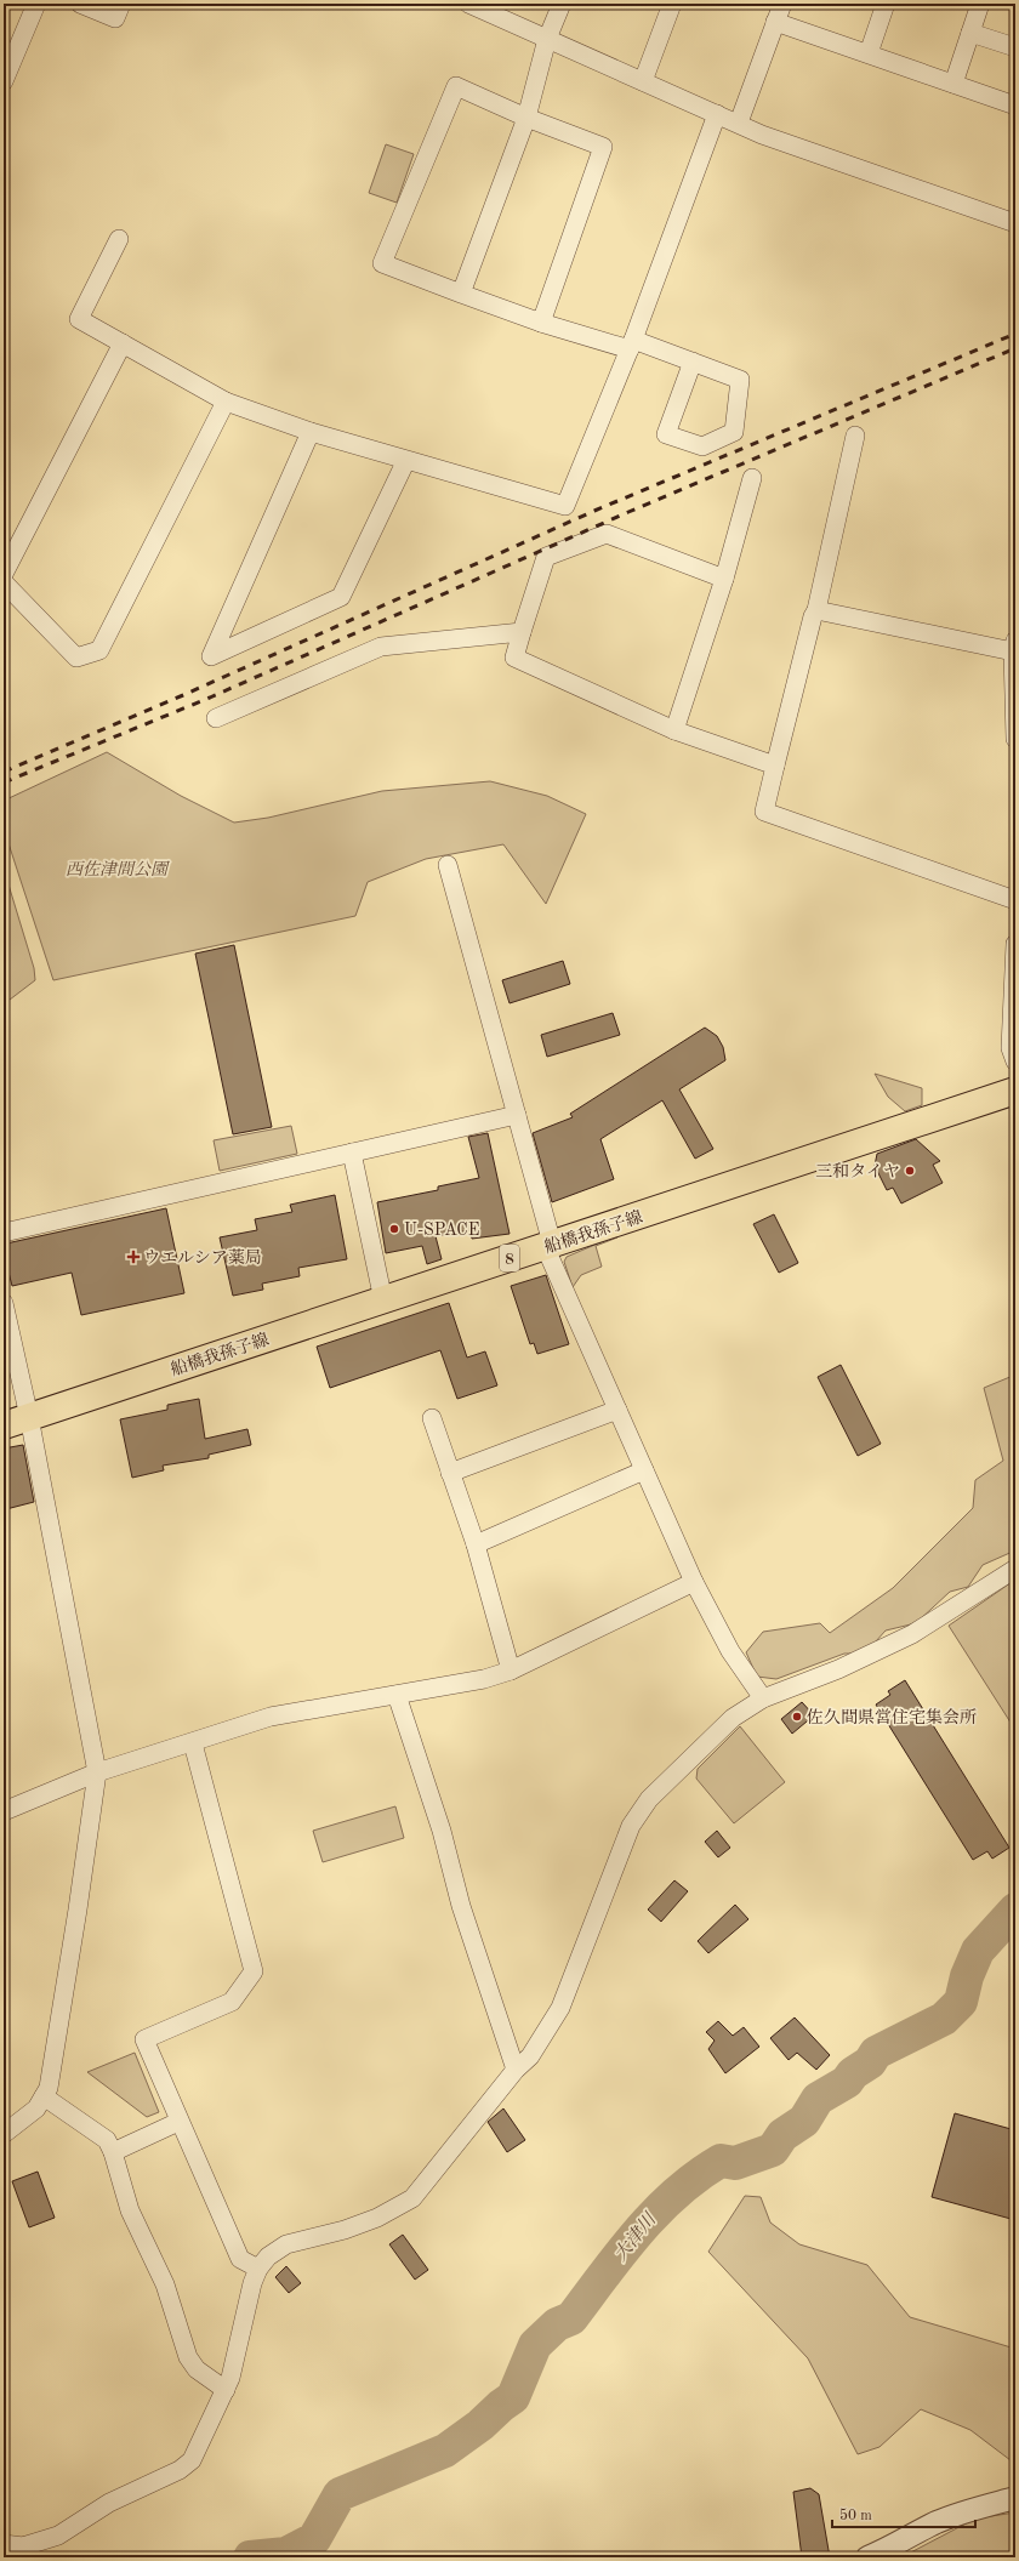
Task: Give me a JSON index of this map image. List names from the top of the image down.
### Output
{
  "streets": {
    "main road": ["船橋我孫子線", "8"]
  },
  "water": ["大津川"],
  "parks": ["西佐津間公園"],
  "places": {
    "other": ["三和タイヤ", "U-SPACE", "佐久間県営住宅集会所"],
    "health": ["ウエルシア薬局"]
  },
  "scale_bar": "50 m"
}
